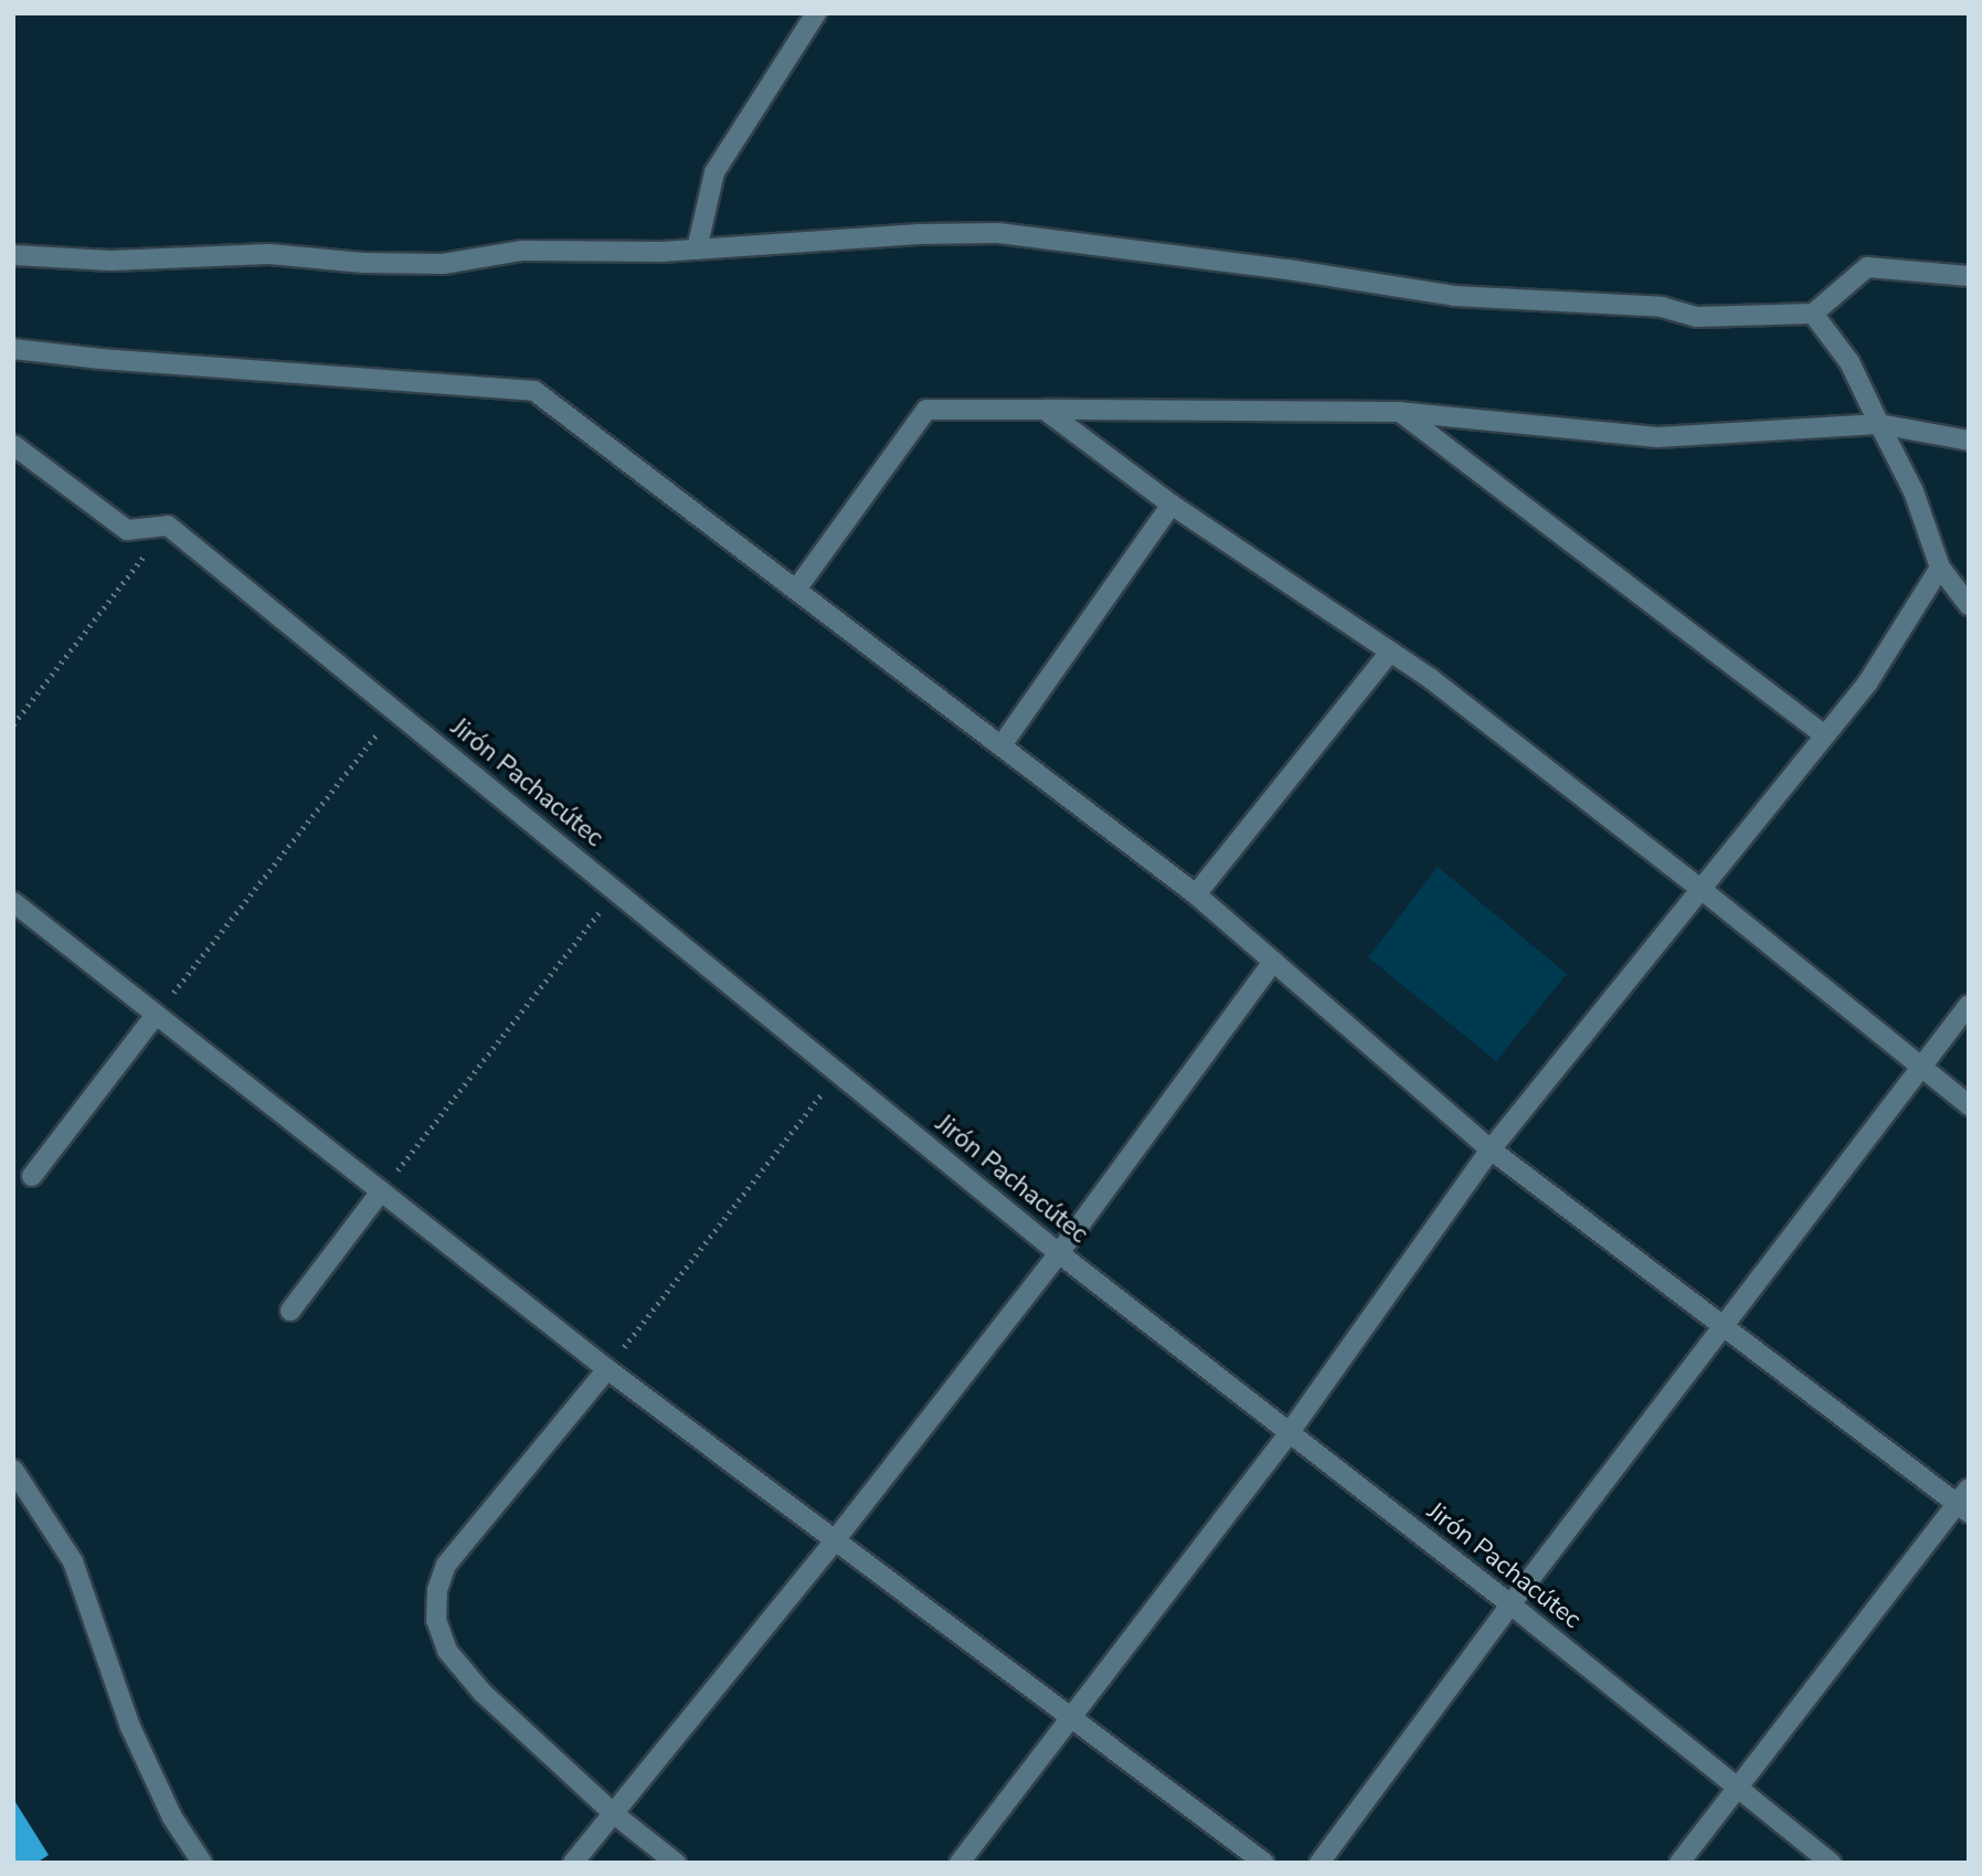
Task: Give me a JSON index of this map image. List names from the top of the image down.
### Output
{
  "streets": {
    "street": ["Jirón Pachacútec"]
  }
}
